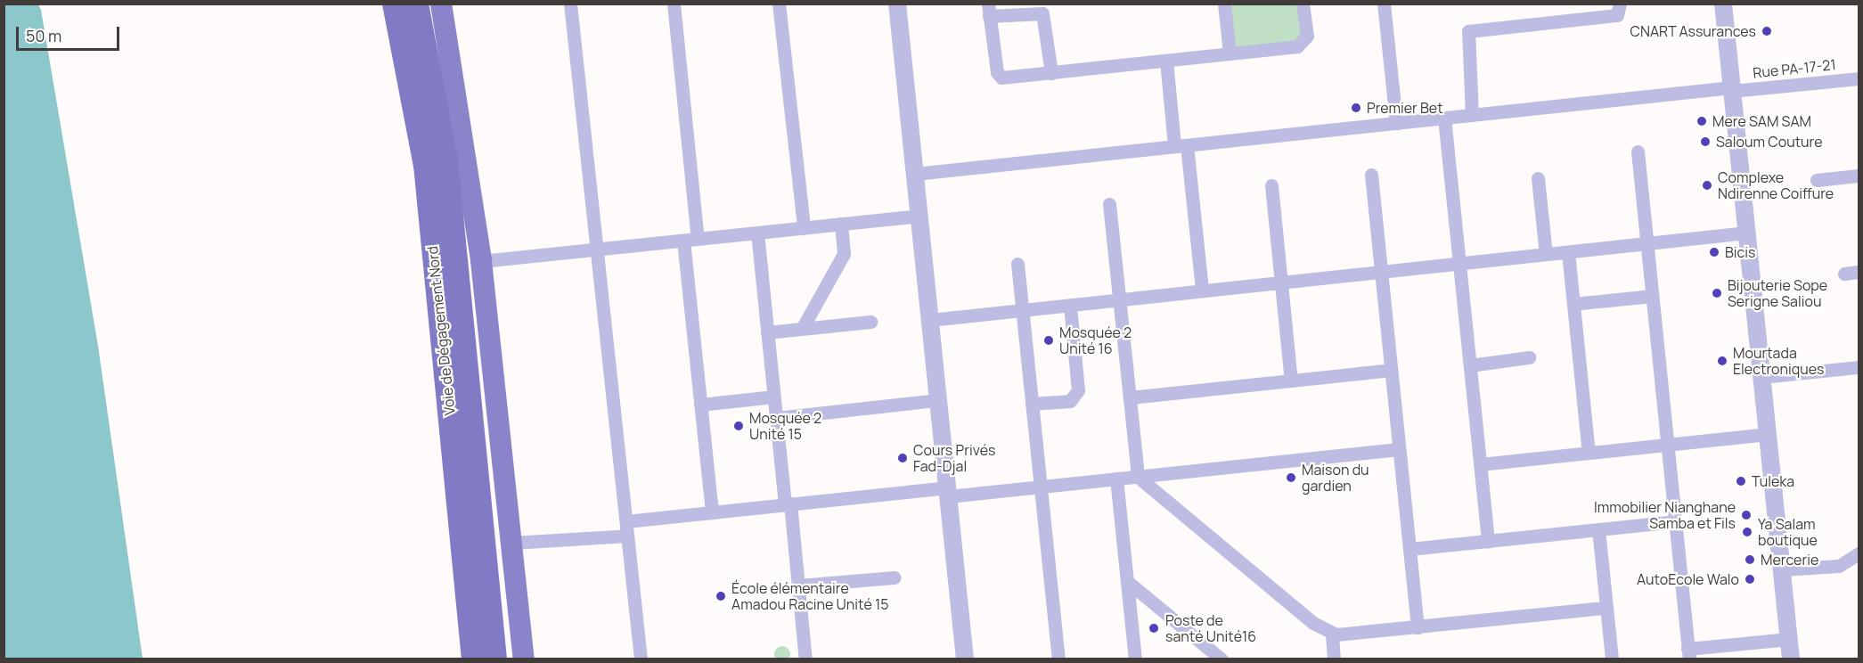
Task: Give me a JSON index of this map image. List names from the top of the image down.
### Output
{
  "streets": {
    "highway": ["Voie de Dégagement Nord"],
    "street": ["Rue PA-17-21"]
  },
  "places": [
    "CNART Assurances",
    "Premier Bet",
    "Mere SAM SAM",
    "Saloum Couture",
    "Complexe Ndirenne Coiffure",
    "Bicis",
    "Bijouterie Sope Serigne Saliou",
    "Mosquée 2 Unité 16",
    "Mourtada Electroniques",
    "Mosquée 2 Unité 15",
    "Cours Privés Fad-Djal",
    "Maison du gardien",
    "Tuleka",
    "Immobilier Nianghane Samba et Fils",
    "Ya Salam boutique",
    "Mercerie",
    "AutoEcole Walo",
    "École élémentaire Amadou Racine Unité 15",
    "Poste de santé Unité16"
  ],
  "scale_bar": "50 m"
}
